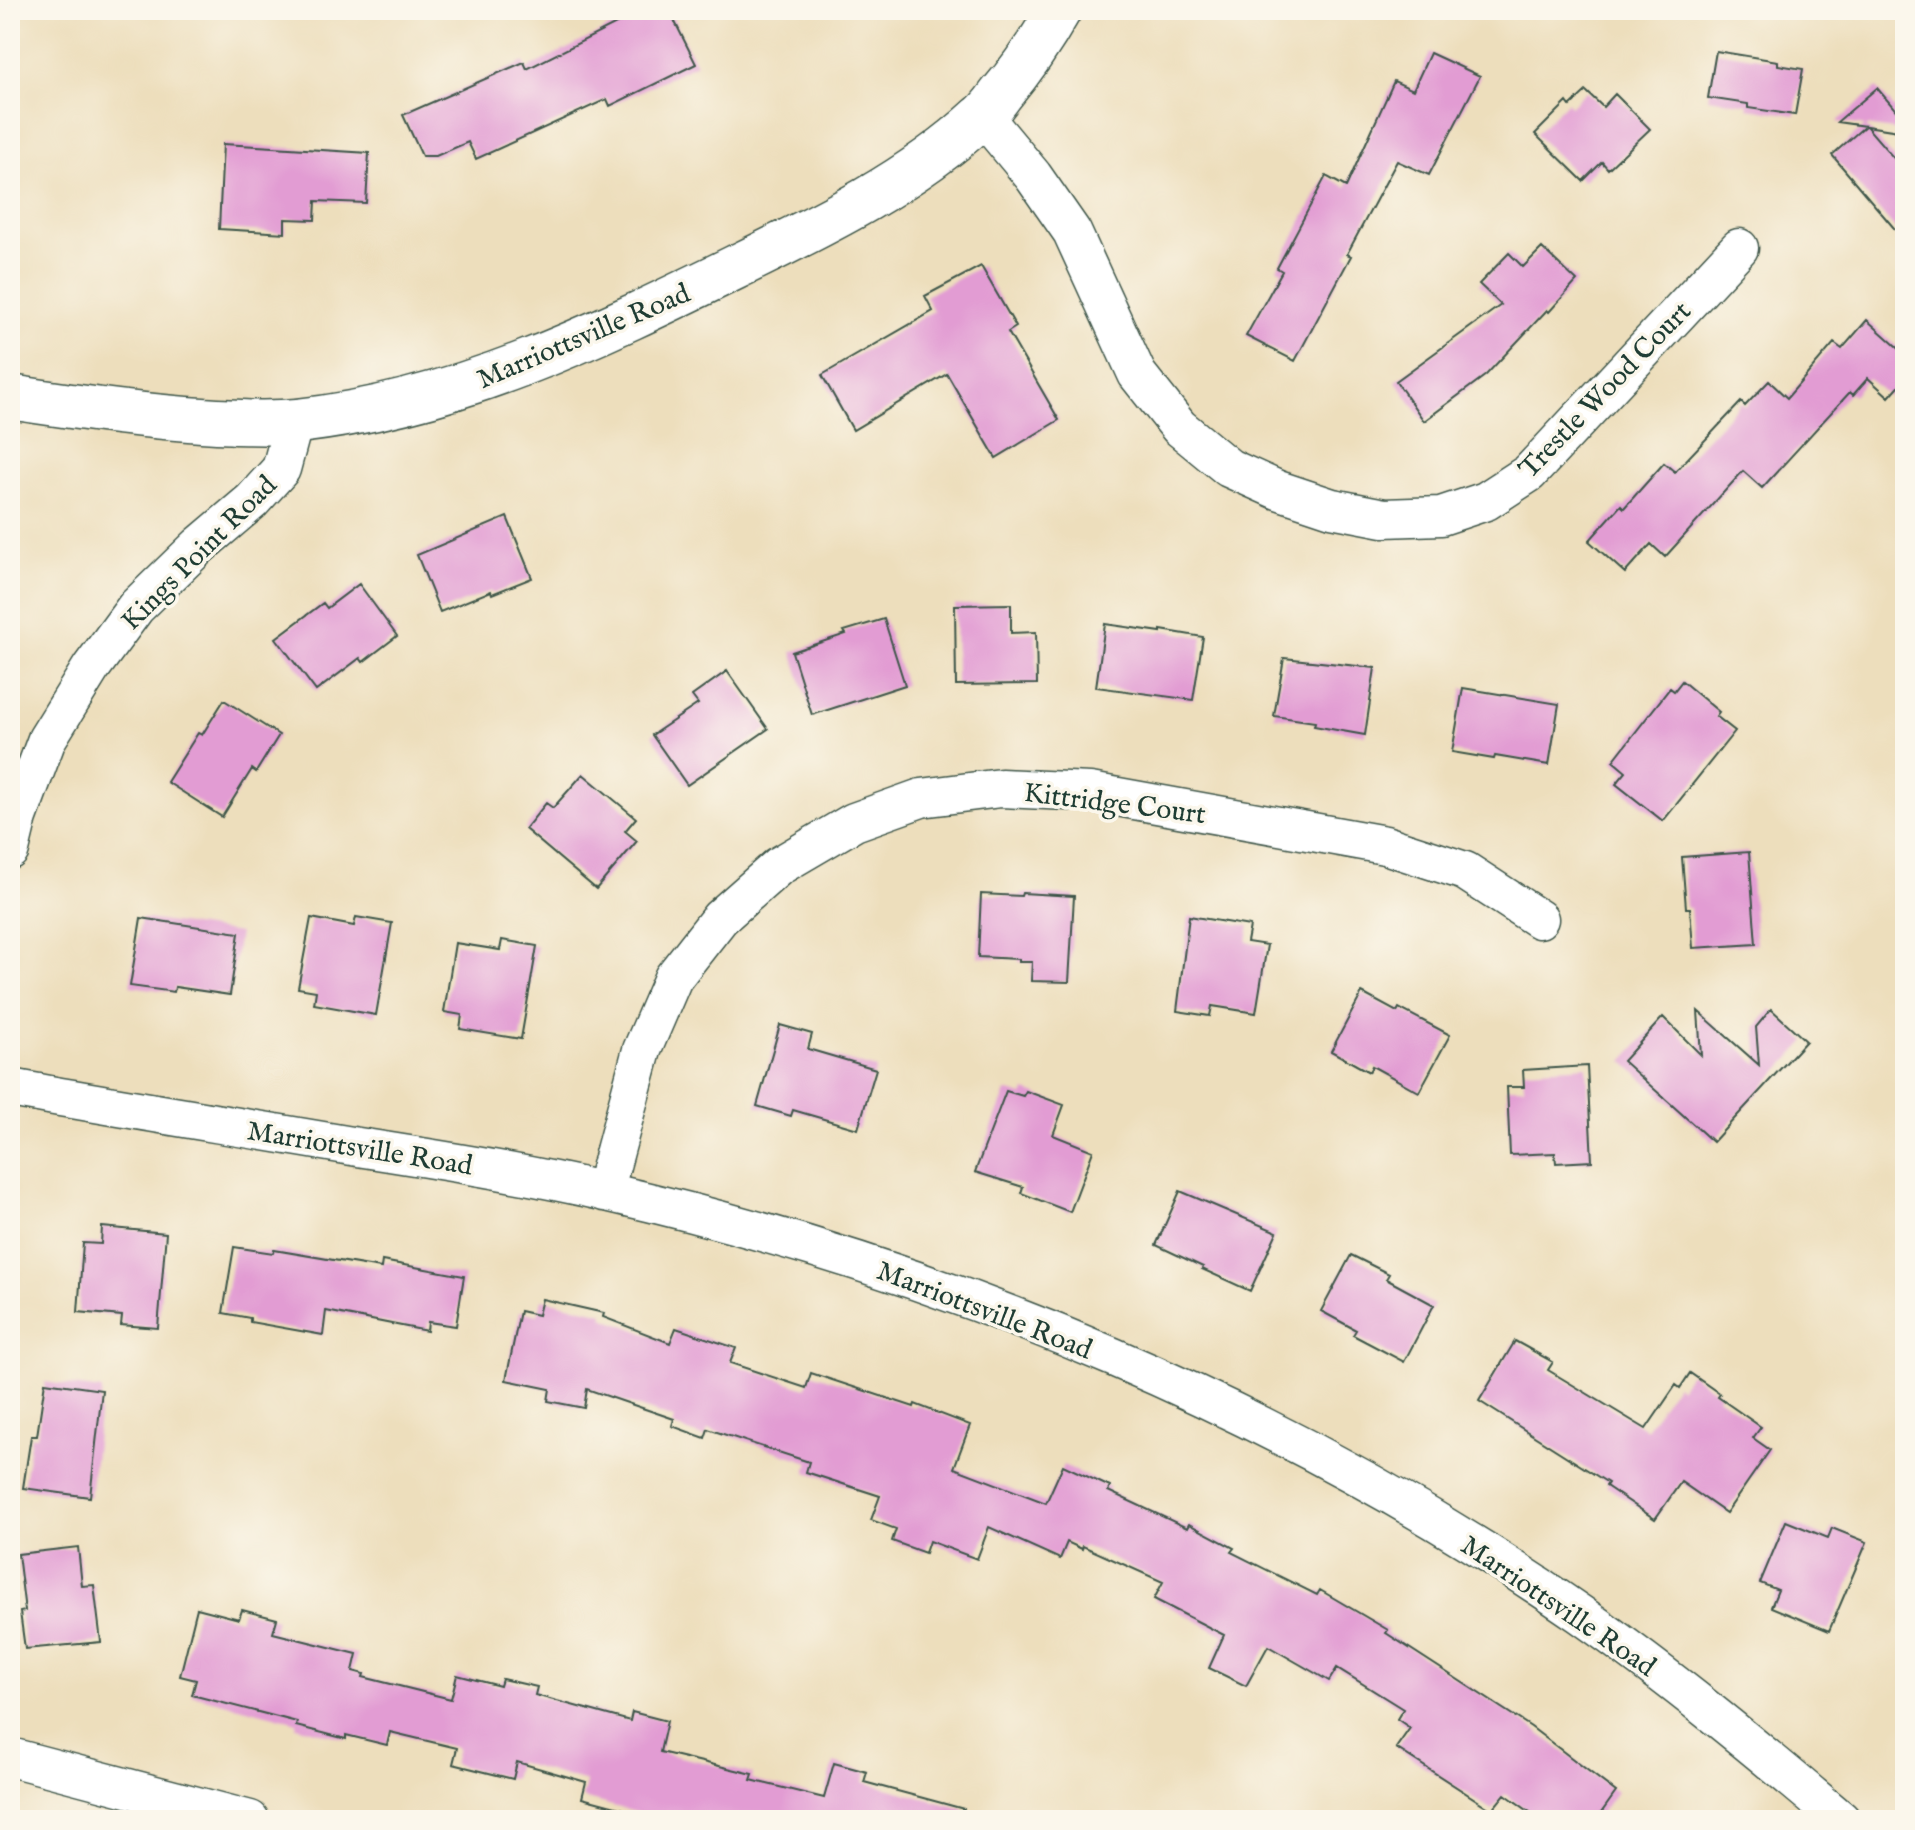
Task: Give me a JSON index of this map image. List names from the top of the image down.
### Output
{
  "streets": {
    "main road": ["Marriottsville Road"],
    "street": ["Trestle Wood Court", "Kings Point Road", "Kittridge Court"]
  },
  "crossings": [
    ["Marriottsville Road", "Trestle Wood Court"],
    ["Marriottsville Road", "Kings Point Road"],
    ["Marriottsville Road", "Kittridge Court"]
  ]
}
